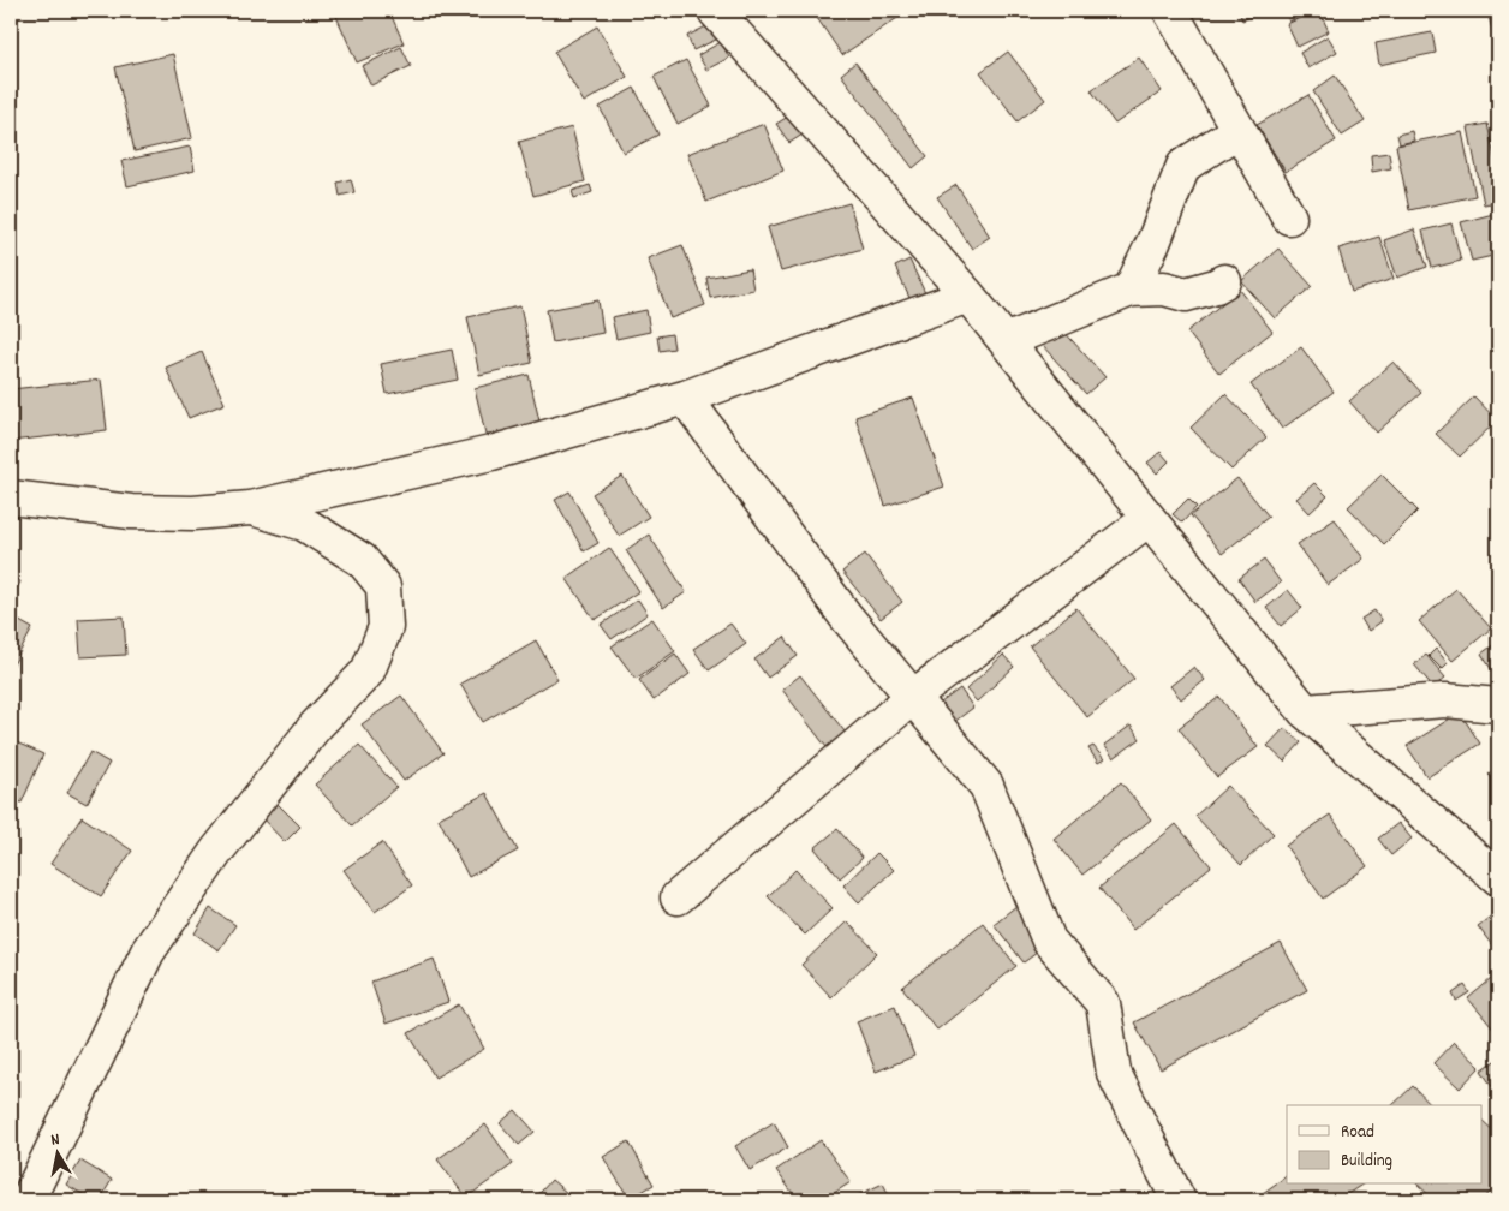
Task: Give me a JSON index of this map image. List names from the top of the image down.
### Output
{
  "legend": ["Road", "Building"],
  "north": "top"
}
